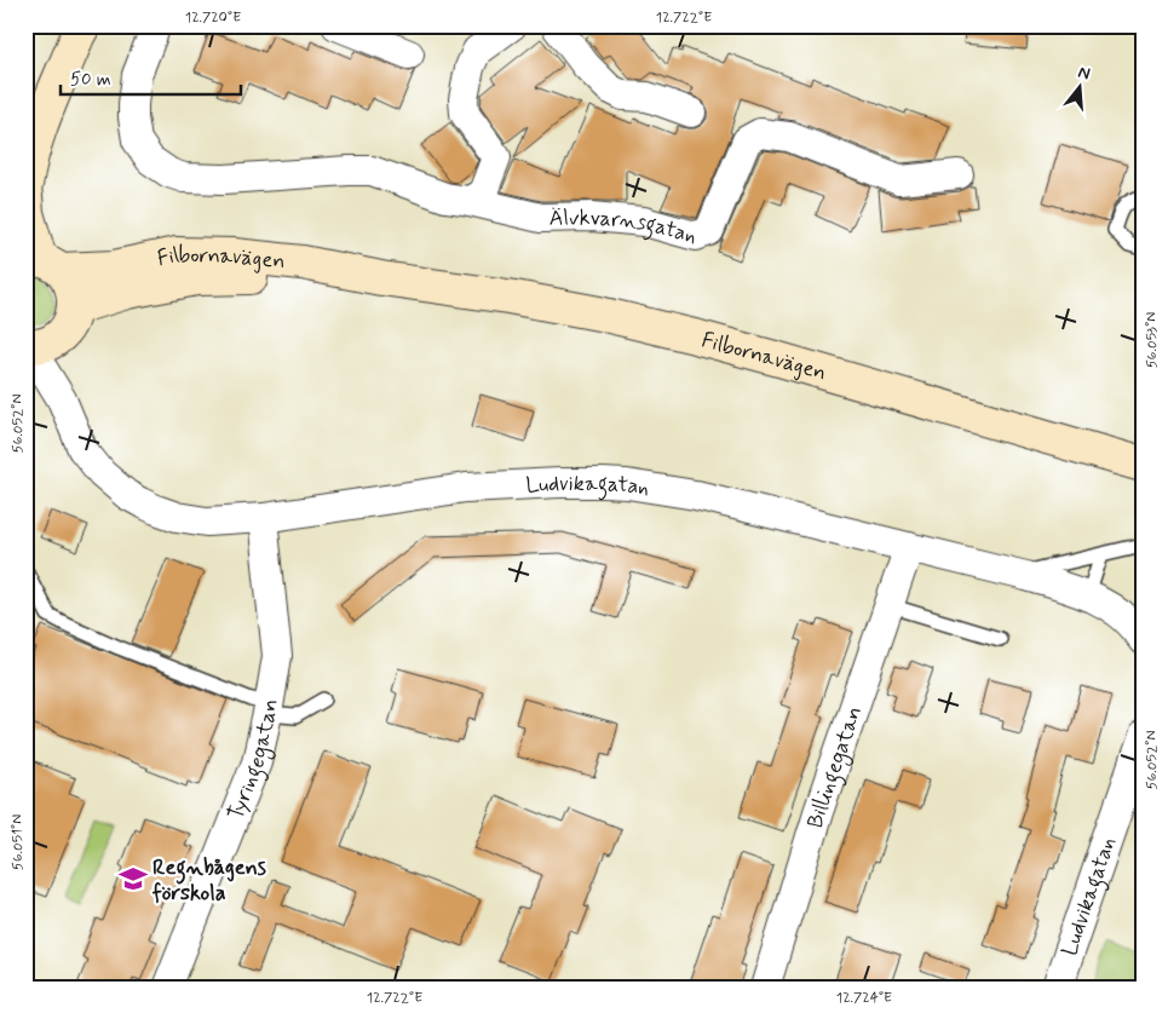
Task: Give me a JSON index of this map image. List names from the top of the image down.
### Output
{
  "streets": {
    "street": [
      "Älvkvarnsgatan",
      "Filbornavägen",
      "Ludvikagatan",
      "Tyringegatan",
      "Billingegatan"
    ]
  },
  "crossings": [
    ["Ludvikagatan", "Tyringegatan"],
    ["Ludvikagatan", "Billingegatan"]
  ],
  "places": {
    "school or university": ["Regnbågens förskola"]
  },
  "scale_bar": "50 m",
  "north": "top",
  "coordinates": [
    "12.720°E",
    "12.722°E",
    "56.053°N",
    "56.052°N",
    "56.051°N",
    "12.724°E"
  ]
}
